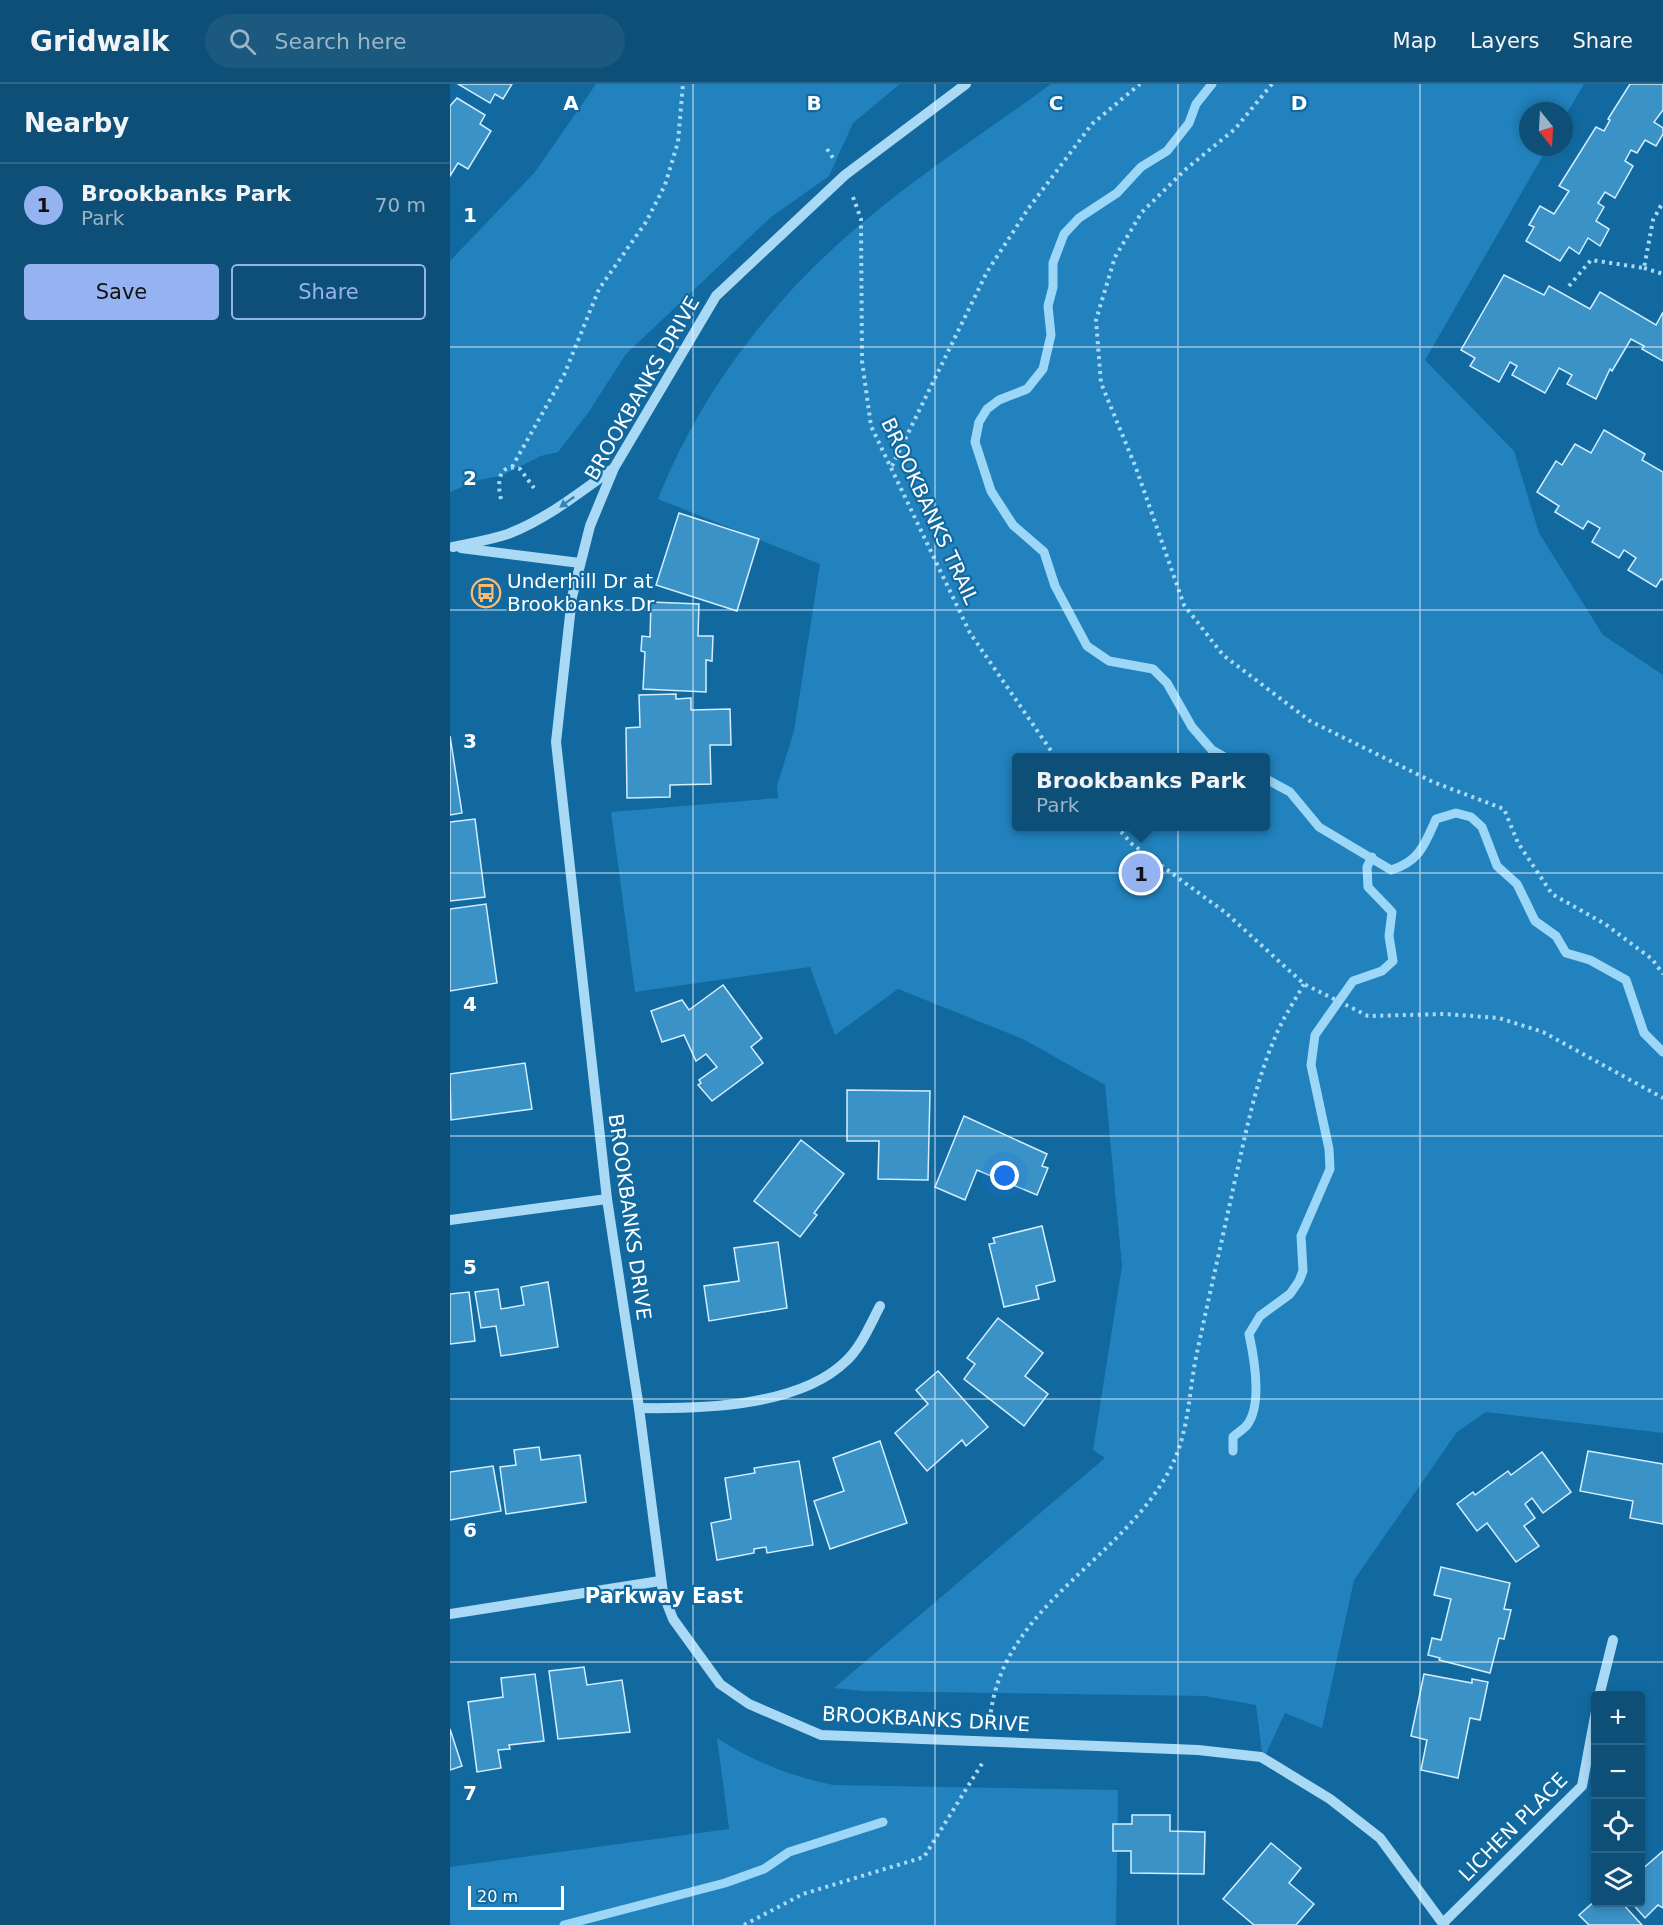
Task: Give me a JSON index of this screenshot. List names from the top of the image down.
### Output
{
  "streets": {
    "street": ["BROOKBANKS DRIVE", "LICHEN PLACE"],
    "path": ["BROOKBANKS TRAIL"]
  },
  "crossings": [
    ["BROOKBANKS DRIVE", "BROOKBANKS TRAIL"],
    ["BROOKBANKS DRIVE", "LICHEN PLACE"]
  ],
  "districts": ["Parkway East"],
  "places": {
    "bus stop": ["Underhill Dr at Brookbanks Dr"]
  },
  "scale_bar": "20 m",
  "north": "bottom",
  "page": {
    "header": "Gridwalk",
    "search": "Search here",
    "nav": ["Map", "Layers", "Share"],
    "heading": "Nearby",
    "list": [
      {
        "mark": "1",
        "name": "Brookbanks Park",
        "note": "Park",
        "value": "70 m"
      }
    ],
    "buttons": ["Save", "Share"],
    "popup": ["Brookbanks Park", "Park"],
    "pins": "1",
    "map_buttons": ["+", "−"],
    "scale": "20 m"
  },
  "grid": {
    "columns": [
      "A",
      "B",
      "C",
      "D"
    ],
    "rows": [
      "1",
      "2",
      "3",
      "4",
      "5",
      "6",
      "7"
    ]
  }
}
